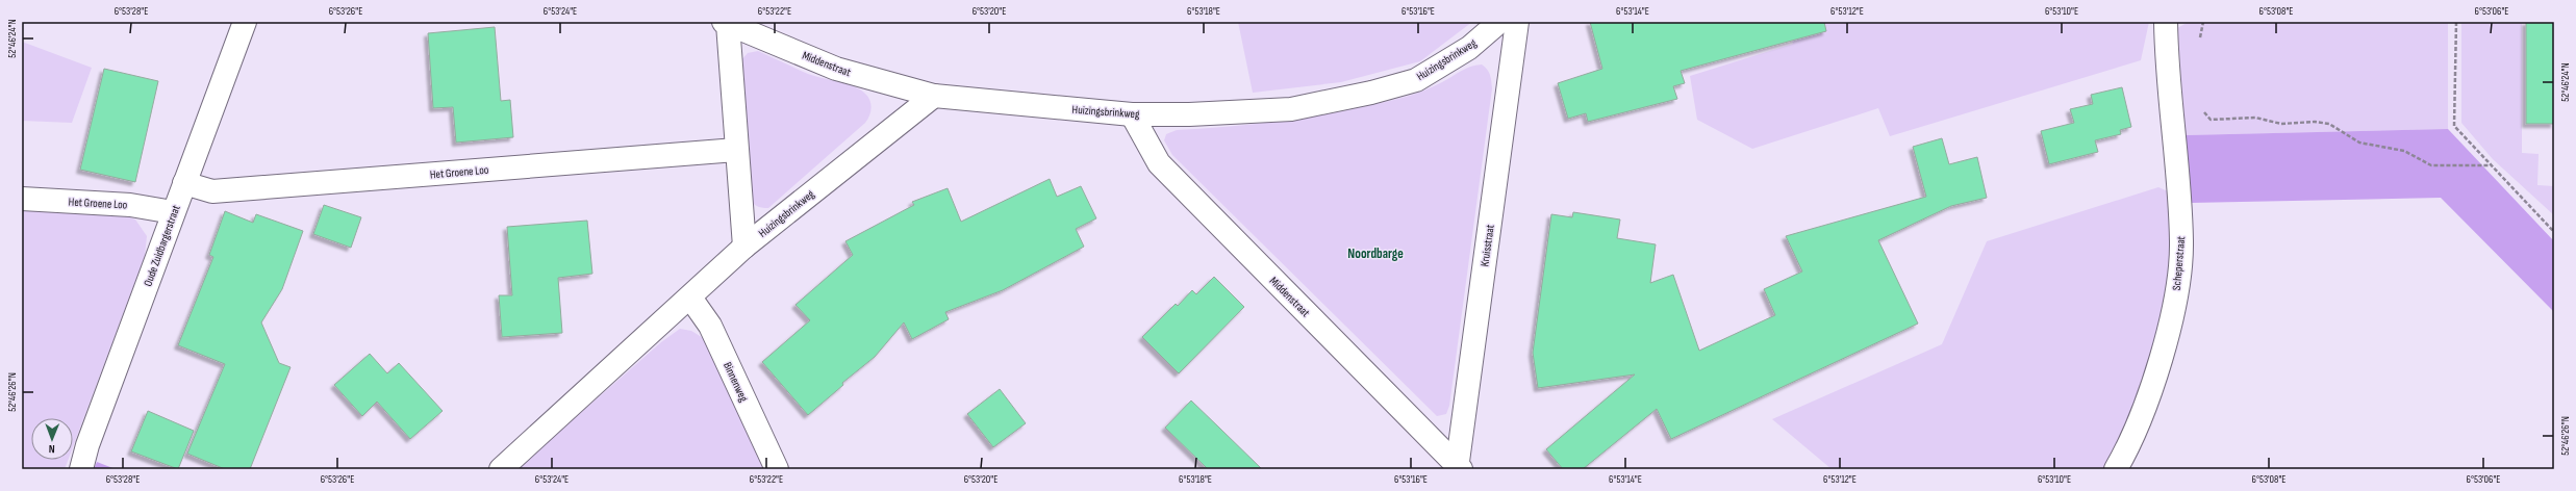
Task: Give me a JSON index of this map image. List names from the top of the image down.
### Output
{
  "streets": {
    "street": [
      "Huizingsbrinkweg",
      "Middenstraat",
      "Het Groene Loo",
      "Oude Zuidbargerstraat",
      "Kruisstraat",
      "Scheperstraat",
      "Binnenweg"
    ]
  },
  "crossings": [
    ["Huizingsbrinkweg", "Middenstraat"],
    ["Huizingsbrinkweg", "Het Groene Loo"],
    ["Huizingsbrinkweg", "Binnenweg"],
    ["Middenstraat", "Kruisstraat"],
    ["Het Groene Loo", "Oude Zuidbargerstraat"]
  ],
  "districts": ["Noordbarge"],
  "north": "bottom",
  "coordinates": [
    "6°53'28\"E",
    "6°53'26\"E",
    "6°53'24\"E",
    "6°53'22\"E",
    "6°53'20\"E",
    "6°53'18\"E",
    "6°53'16\"E",
    "6°53'14\"E",
    "6°53'12\"E",
    "6°53'10\"E",
    "6°53'08\"E",
    "6°53'06\"E",
    "52°46'24\"N",
    "52°46'26\"N"
  ]
}
